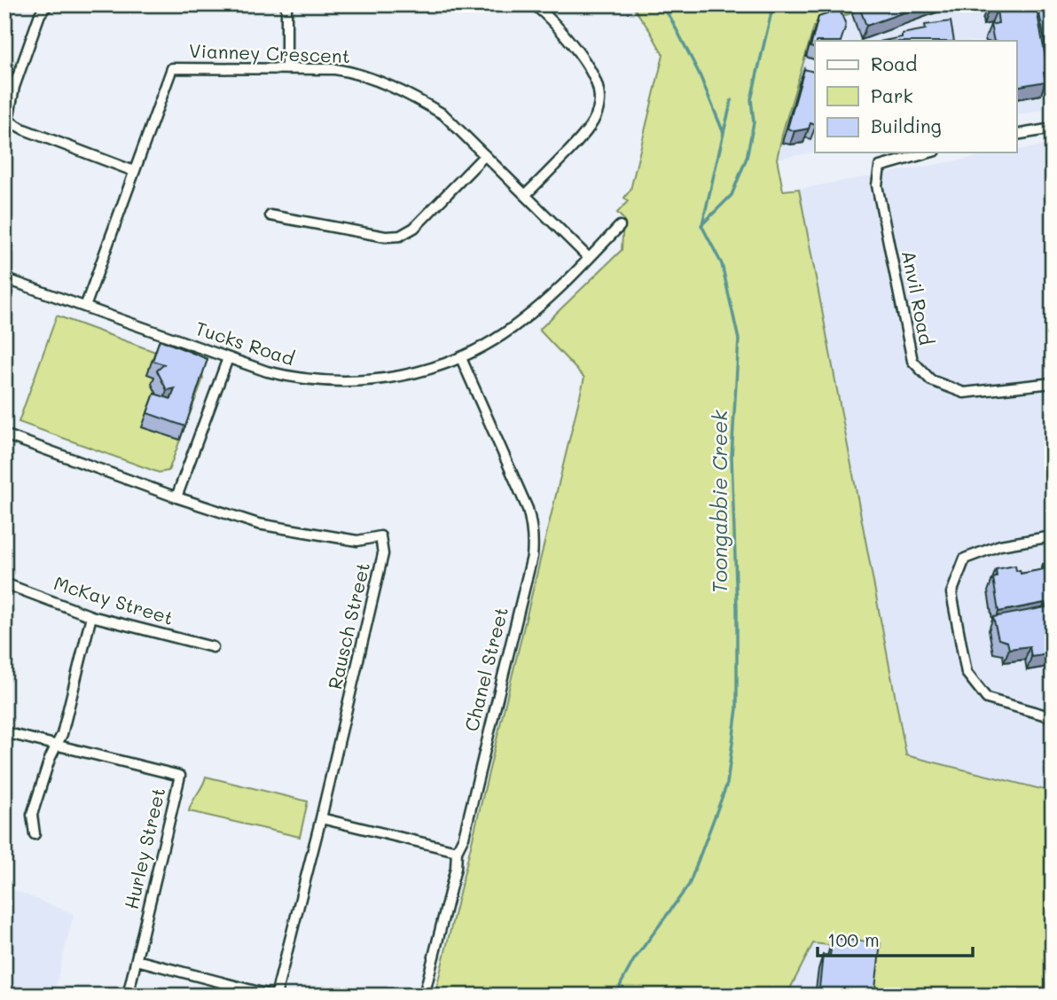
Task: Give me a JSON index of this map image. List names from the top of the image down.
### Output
{
  "streets": {
    "street": [
      "Vianney Crescent",
      "Anvil Road",
      "Tucks Road",
      "McKay Street",
      "Rausch Street",
      "Chanel Street",
      "Hurley Street"
    ]
  },
  "crossings": [
    ["Vianney Crescent", "Tucks Road"],
    ["Tucks Road", "Chanel Street"]
  ],
  "water": ["Toongabbie Creek"],
  "legend": ["Road", "Park", "Building"],
  "scale_bar": "100 m"
}
